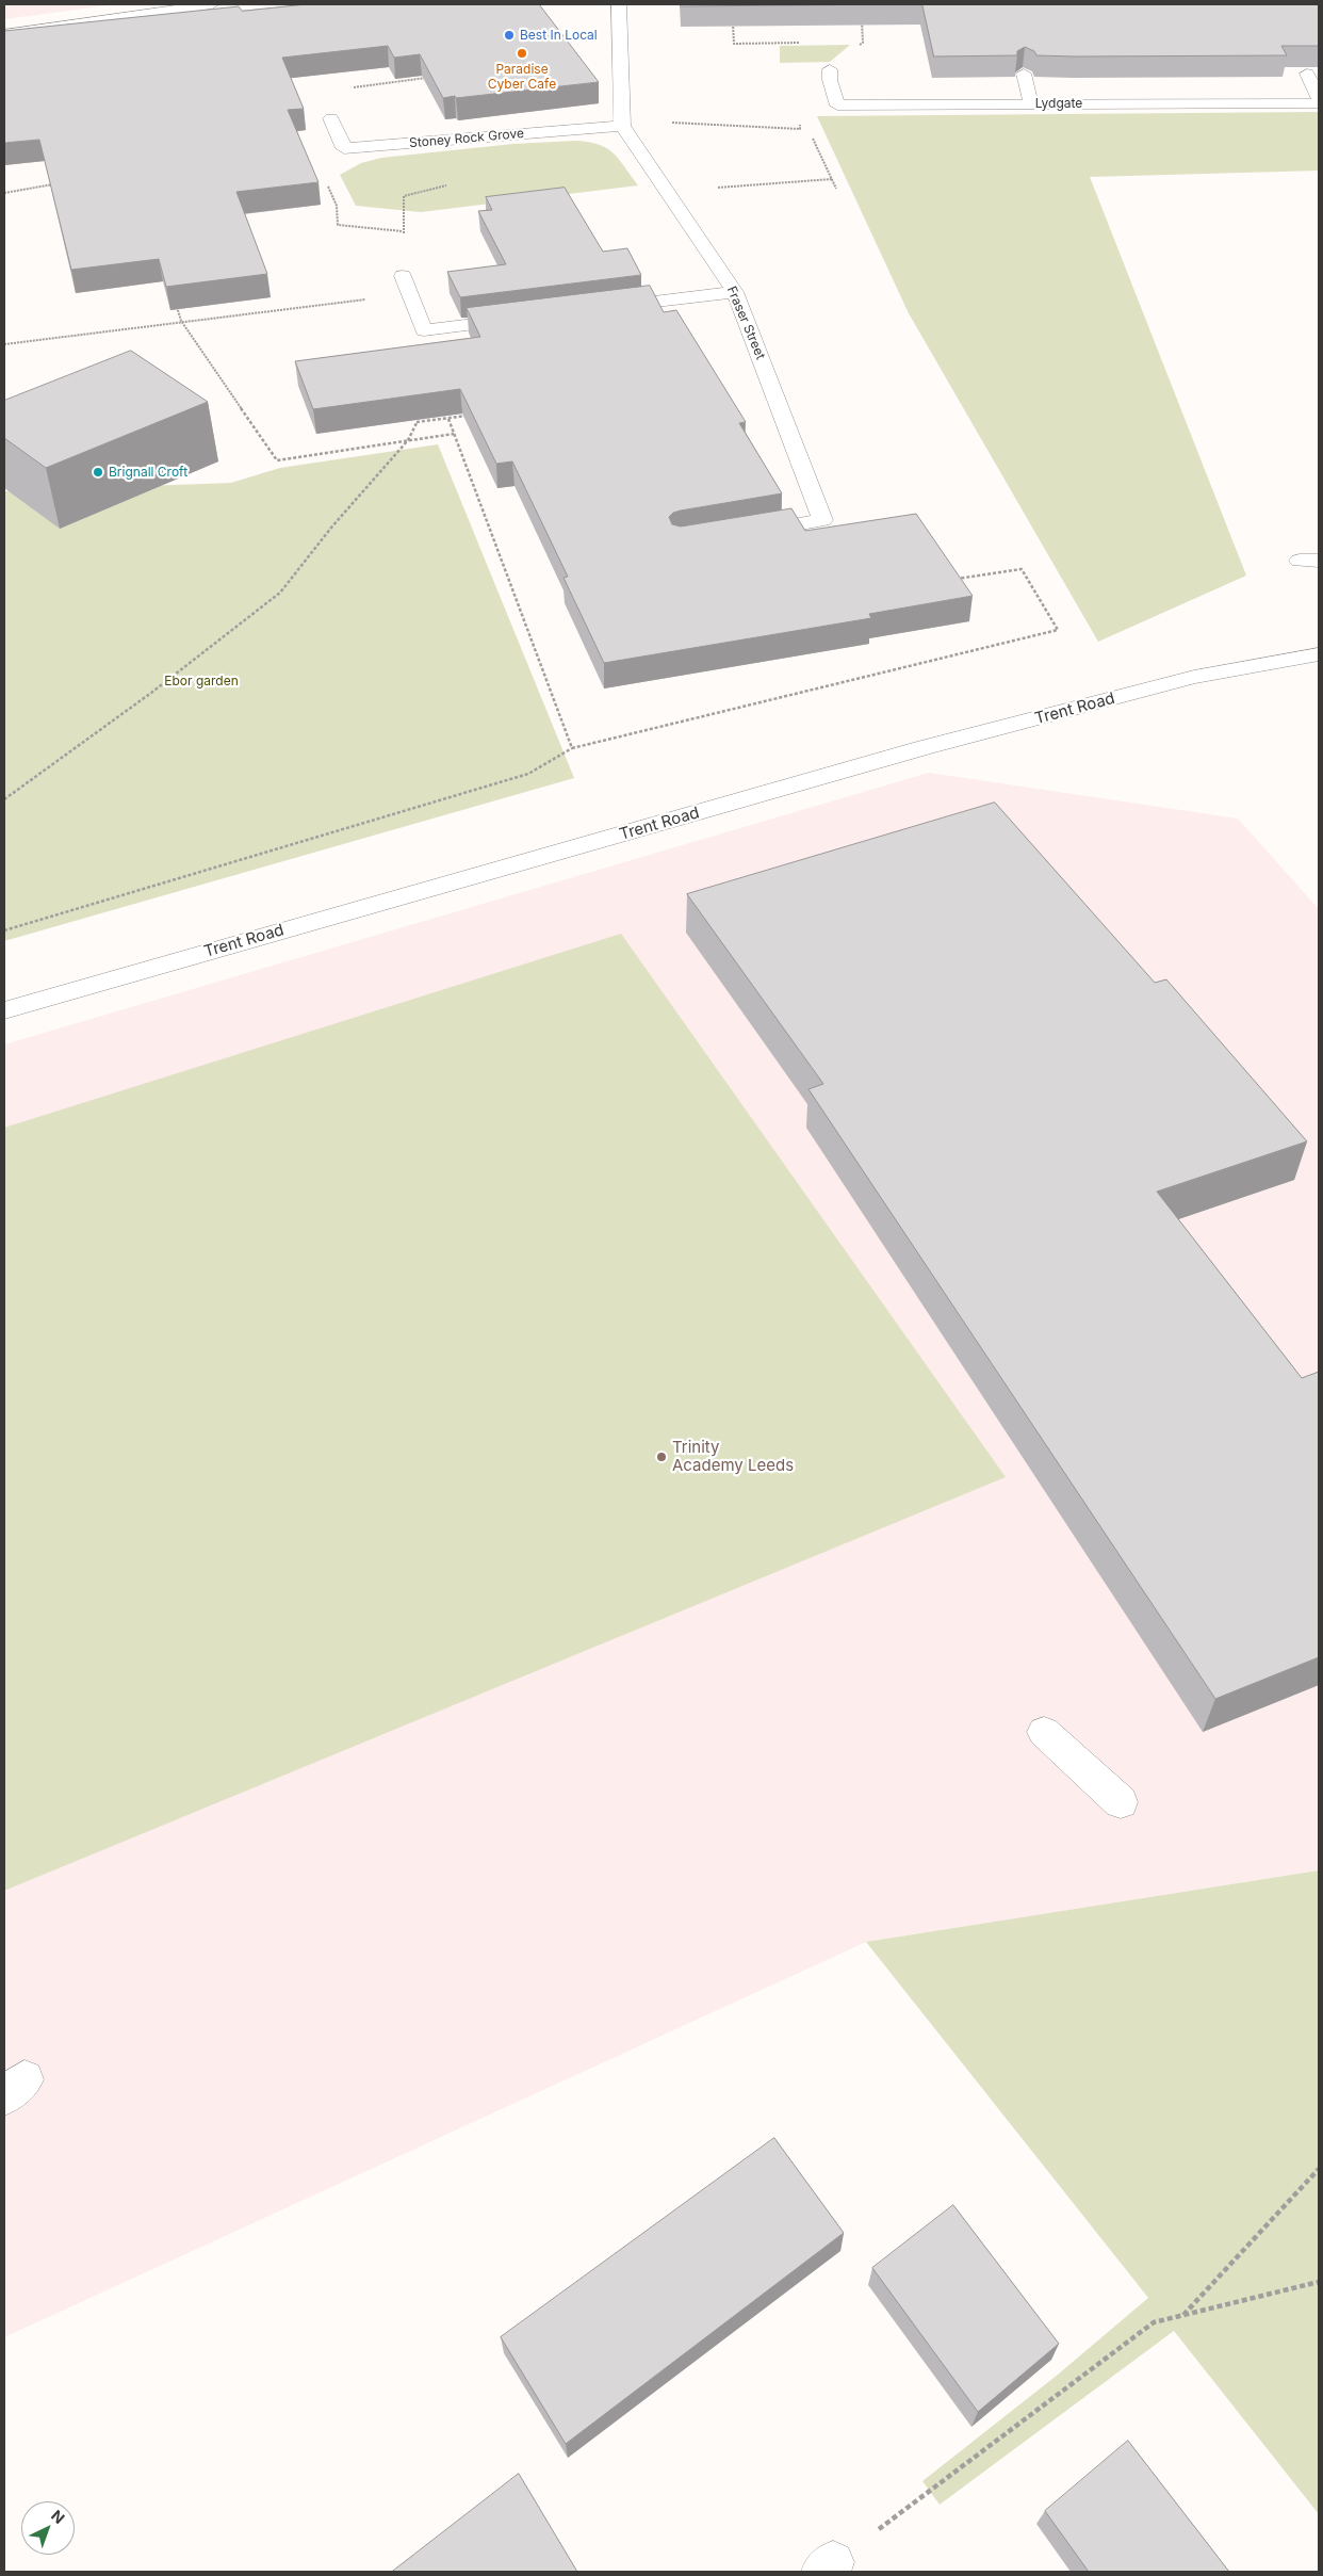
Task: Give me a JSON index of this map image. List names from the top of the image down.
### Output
{
  "streets": {
    "street": [
      "Lydgate",
      "Stoney Rock Grove",
      "Fraser Street",
      "Trent Road"
    ]
  },
  "crossings": [
    ["Stoney Rock Grove", "Fraser Street"]
  ],
  "parks": ["Ebor garden"],
  "places": [
    "Best In Local",
    "Paradise Cyber Cafe",
    "Brignall Croft",
    "Trinity Academy Leeds"
  ],
  "north": "top right"
}
